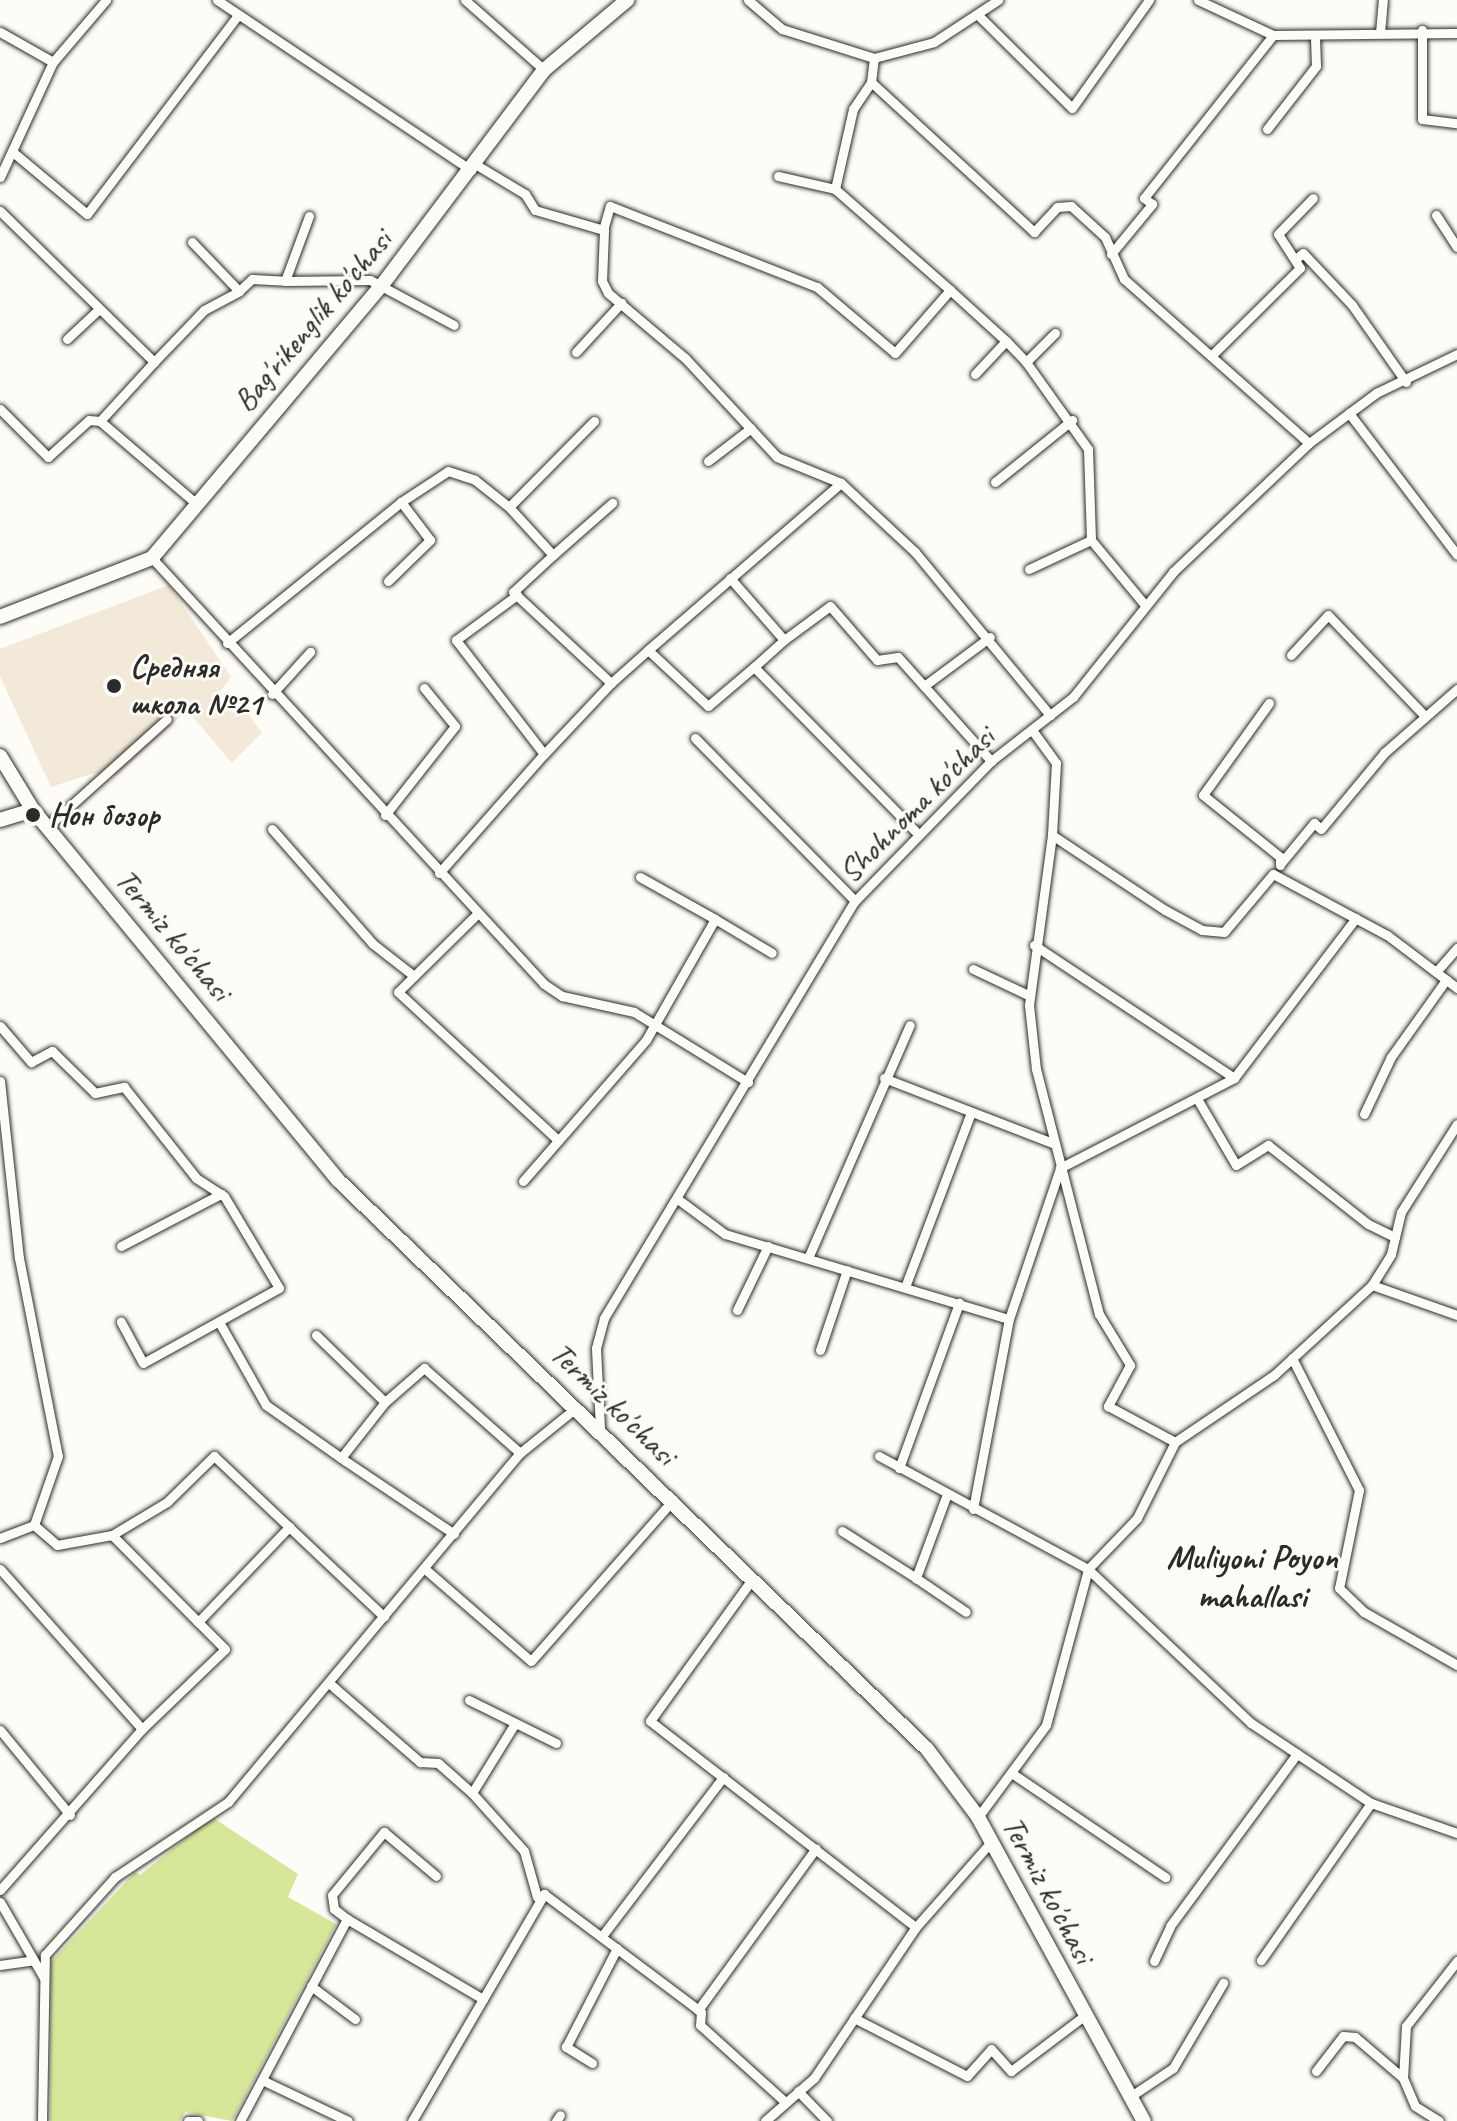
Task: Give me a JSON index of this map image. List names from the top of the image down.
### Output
{
  "streets": {
    "main road": ["Bag'rikenglik ko'chasi", "Termiz ko'chasi"],
    "street": ["Shohnoma ko'chasi"]
  },
  "crossings": [
    ["Shohnoma ko'chasi", "Termiz ko'chasi"]
  ],
  "districts": ["Muliyoni Poyon mahallasi"],
  "places": ["Средняя школа №21", "Нон бозор"]
}
